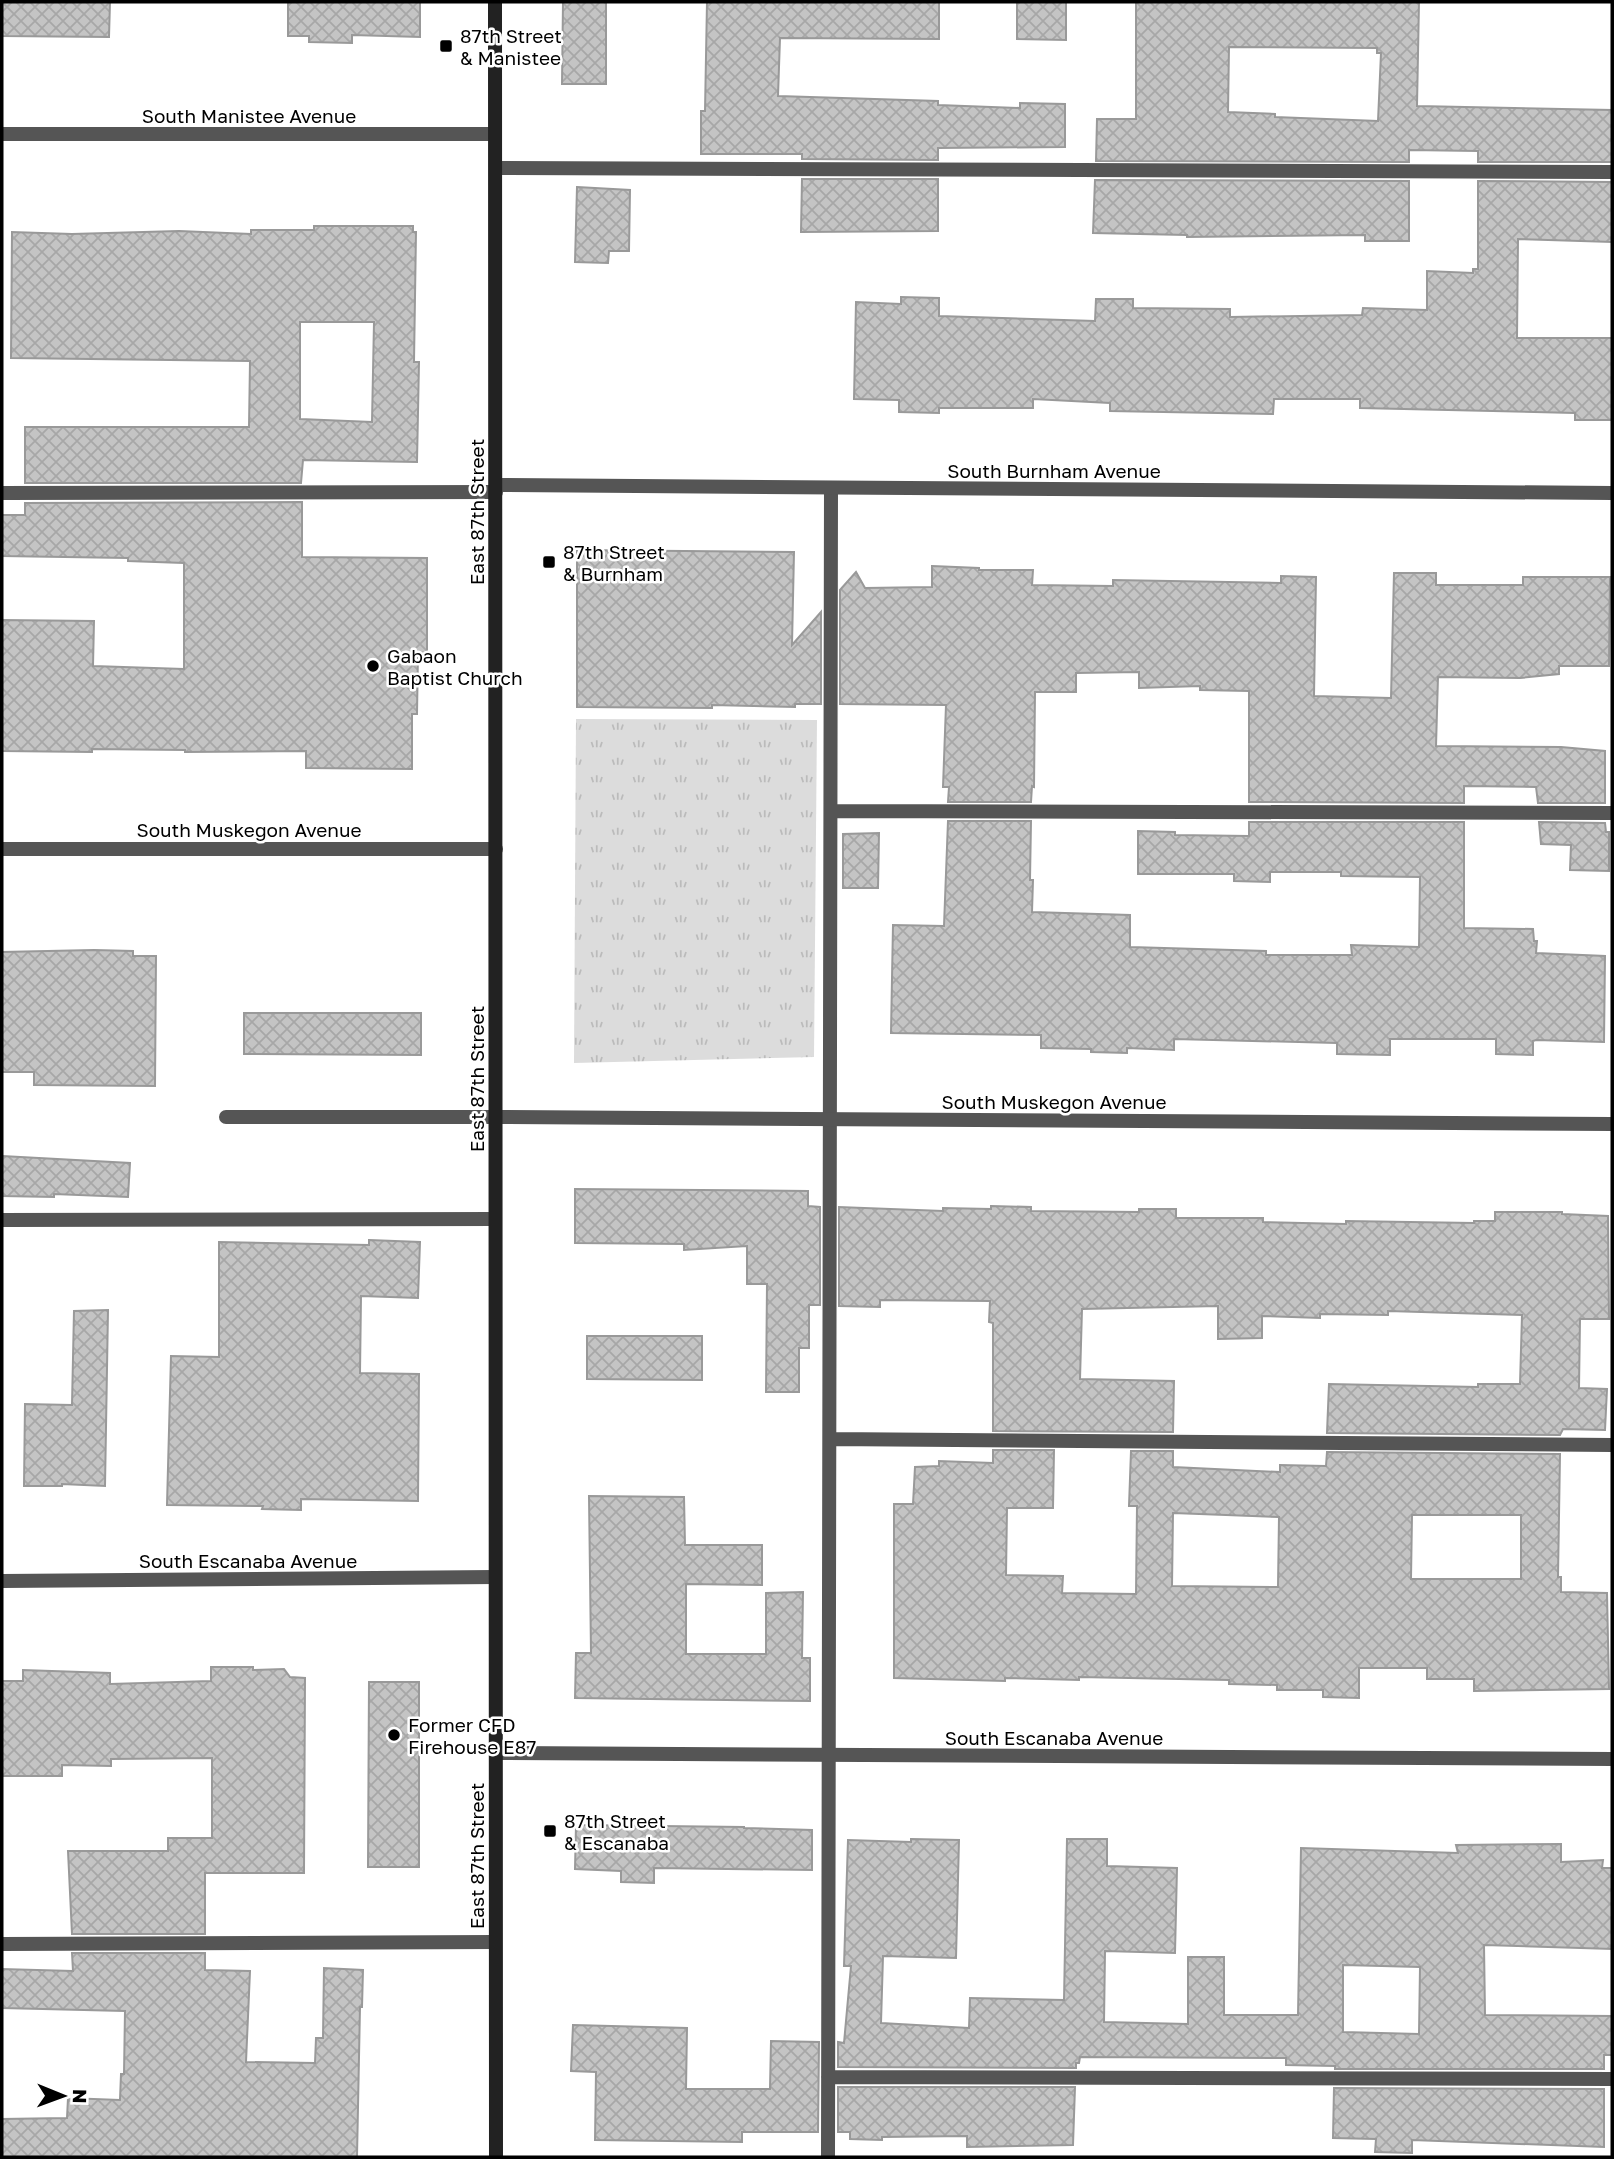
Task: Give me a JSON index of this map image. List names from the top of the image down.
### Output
{
  "streets": {
    "main road": ["East 87th Street"],
    "street": [
      "South Manistee Avenue",
      "South Burnham Avenue",
      "South Muskegon Avenue",
      "South Escanaba Avenue"
    ]
  },
  "crossings": [
    ["South Manistee Avenue", "East 87th Street"],
    ["South Burnham Avenue", "East 87th Street"],
    ["East 87th Street", "South Muskegon Avenue"],
    ["East 87th Street", "South Escanaba Avenue"]
  ],
  "places": {
    "transit": ["87th Street & Manistee", "87th Street & Burnham", "87th Street & Escanaba"],
    "other": ["Gabaon Baptist Church", "Former CFD Firehouse E87"]
  },
  "north": "right"
}
